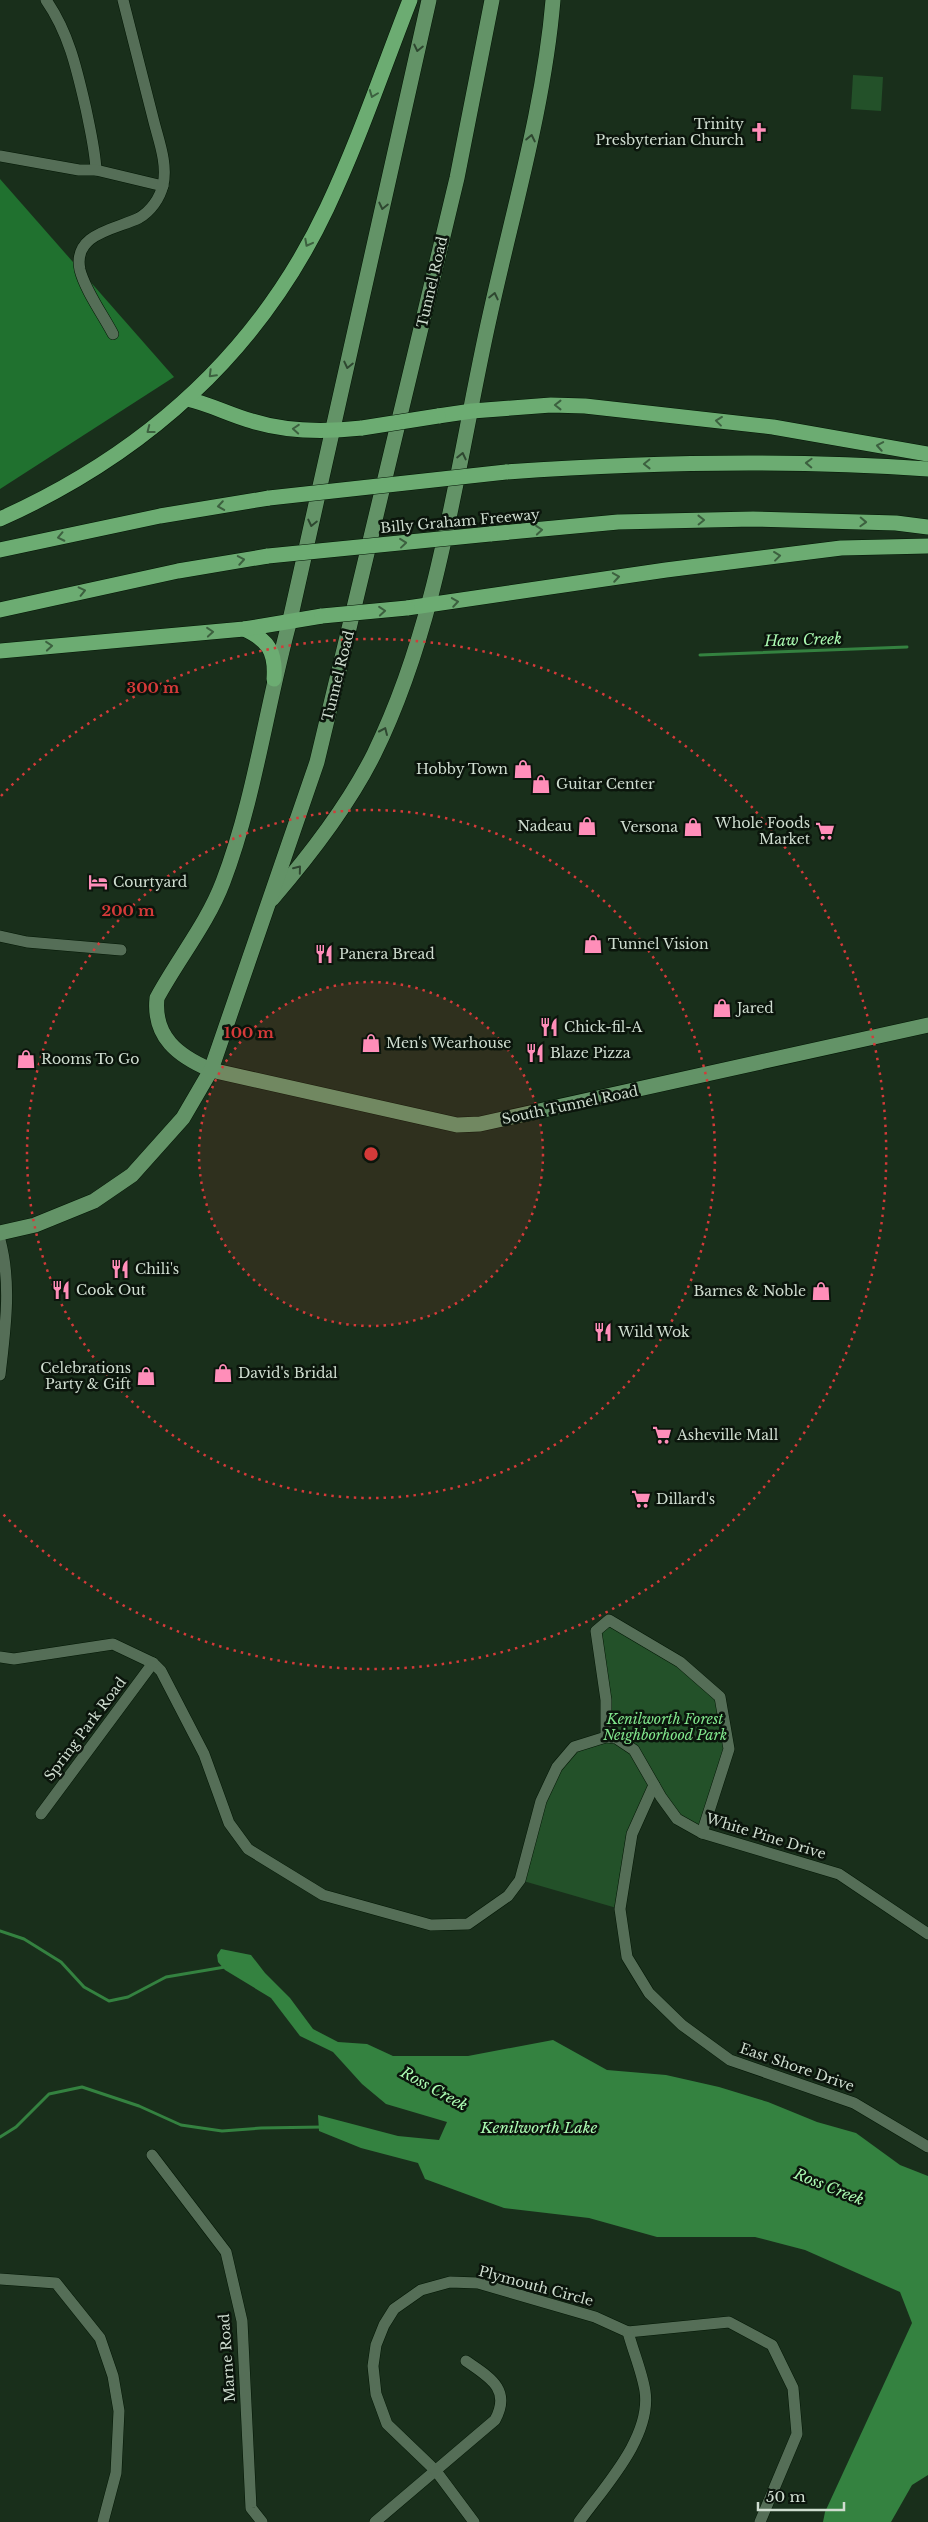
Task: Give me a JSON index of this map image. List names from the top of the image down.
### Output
{
  "streets": {
    "highway": ["Billy Graham Freeway"],
    "main road": ["Tunnel Road", "South Tunnel Road"],
    "street": [
      "Spring Park Road",
      "White Pine Drive",
      "East Shore Drive",
      "Plymouth Circle",
      "Marne Road"
    ]
  },
  "crossings": [
    ["Tunnel Road", "South Tunnel Road"],
    ["White Pine Drive", "East Shore Drive"]
  ],
  "water": ["Haw Creek", "Ross Creek", "Kenilworth Lake"],
  "parks": ["Kenilworth Forest Neighborhood Park"],
  "places": {
    "church": ["Trinity Presbyterian Church"],
    "shop": [
      "Hobby Town",
      "Guitar Center",
      "Nadeau",
      "Versona",
      "Tunnel Vision",
      "Jared",
      "Men's Wearhouse",
      "Rooms To Go",
      "Barnes & Noble",
      "David's Bridal",
      "Celebrations Party & Gift"
    ],
    "supermarket": ["Whole Foods Market", "Asheville Mall", "Dillard's"],
    "hotel": ["Courtyard"],
    "restaurant": [
      "Panera Bread",
      "Chick-fil-A",
      "Blaze Pizza",
      "Chili's",
      "Cook Out",
      "Wild Wok"
    ]
  },
  "scale_bar": "50 m",
  "rings": ["300 m", "200 m", "100 m"]
}
